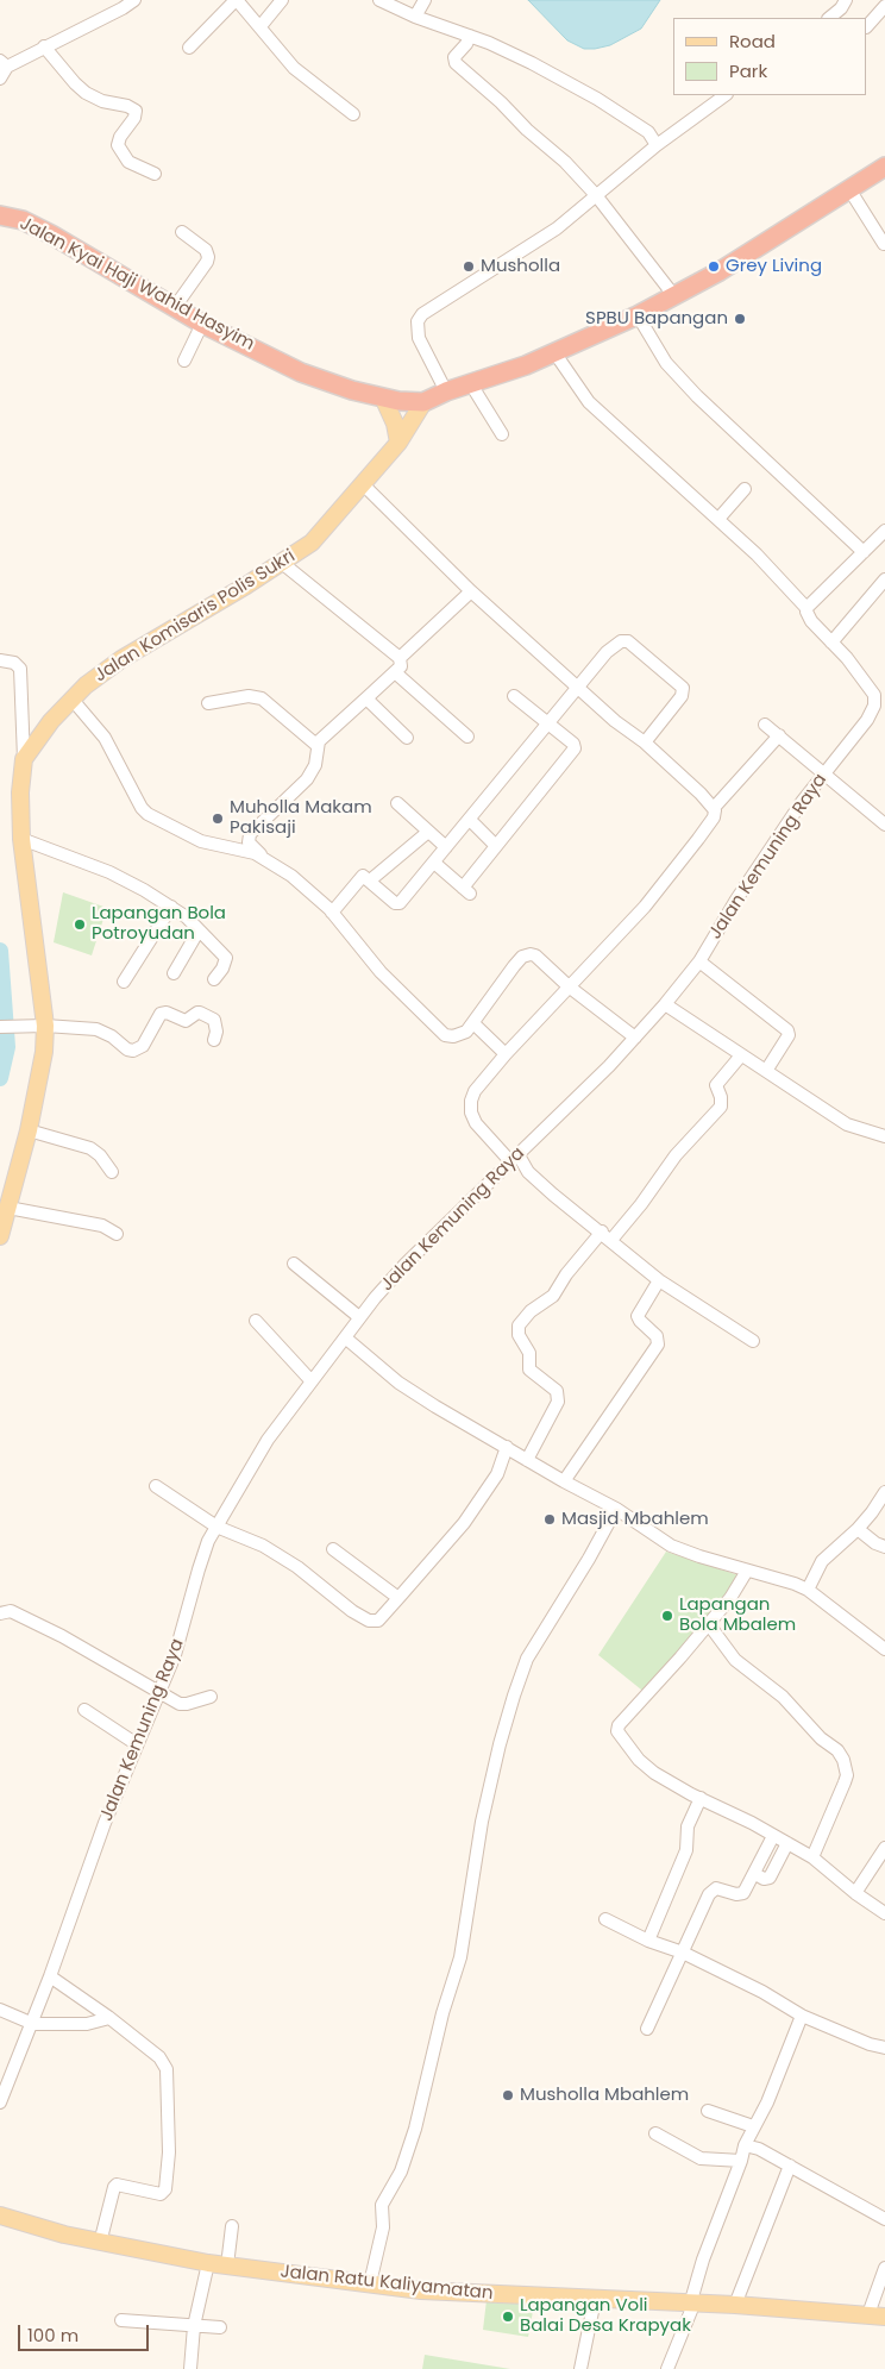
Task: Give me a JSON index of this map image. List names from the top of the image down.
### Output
{
  "streets": {
    "highway": ["Jalan Kyai Haji Wahid Hasyim"],
    "main road": ["Jalan Komisaris Polis Sukri", "Jalan Ratu Kaliyamatan"],
    "street": ["Jalan Kemuning Raya"]
  },
  "crossings": [
    ["Jalan Kyai Haji Wahid Hasyim", "Jalan Komisaris Polis Sukri"]
  ],
  "places": [
    "Musholla",
    "Grey Living",
    "SPBU Bapangan",
    "Muholla Makam Pakisaji",
    "Lapangan Bola Potroyudan",
    "Masjid Mbahlem",
    "Lapangan Bola Mbalem",
    "Musholla Mbahlem",
    "Lapangan Voli Balai Desa Krapyak"
  ],
  "legend": ["Road", "Park"],
  "scale_bar": "100 m"
}
